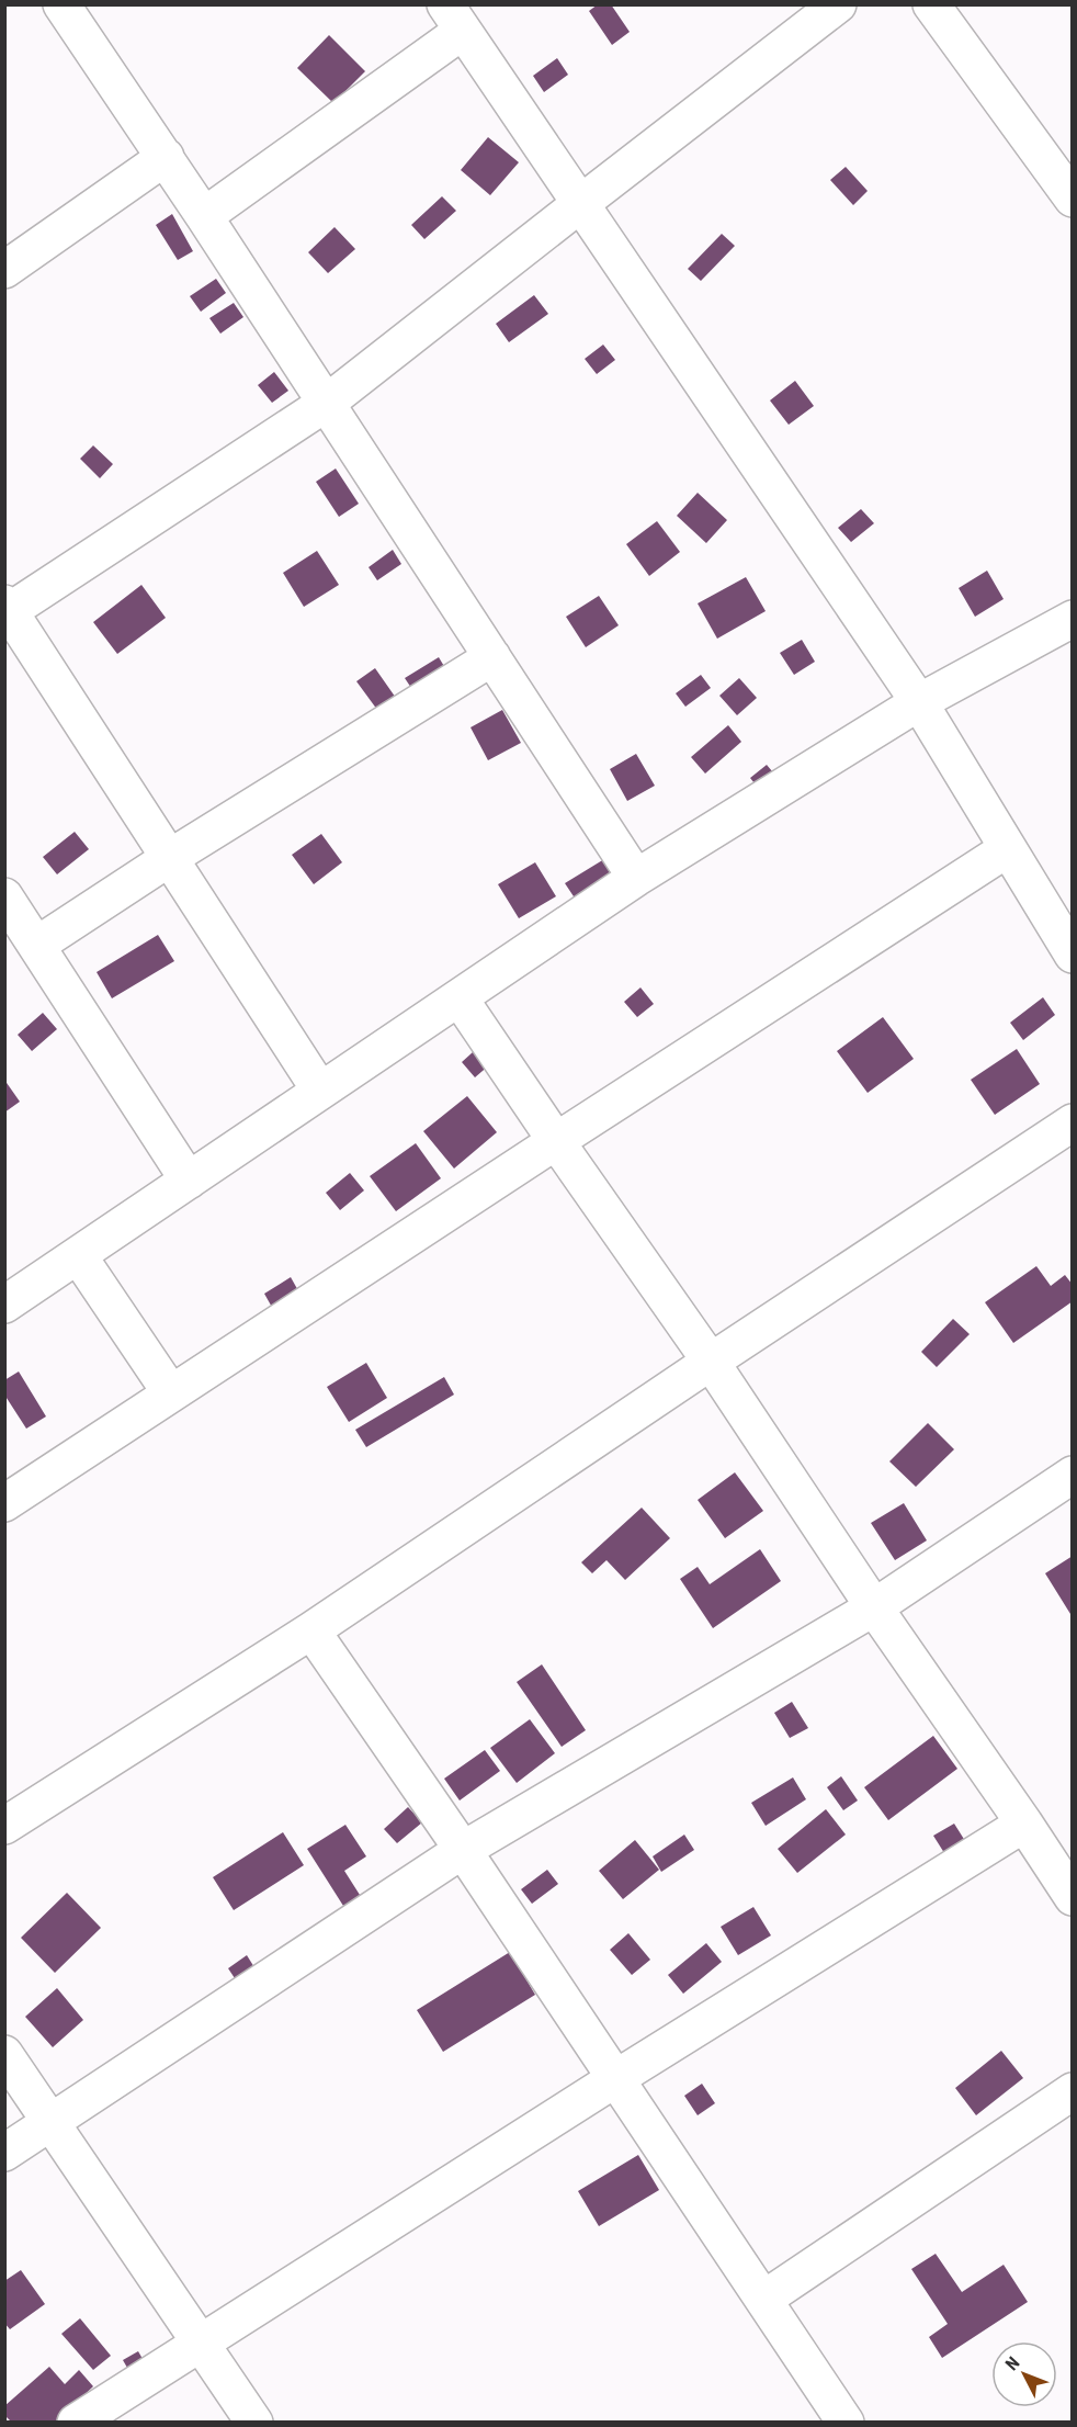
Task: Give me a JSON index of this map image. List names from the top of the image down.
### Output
{
  "north": "top left"
}
